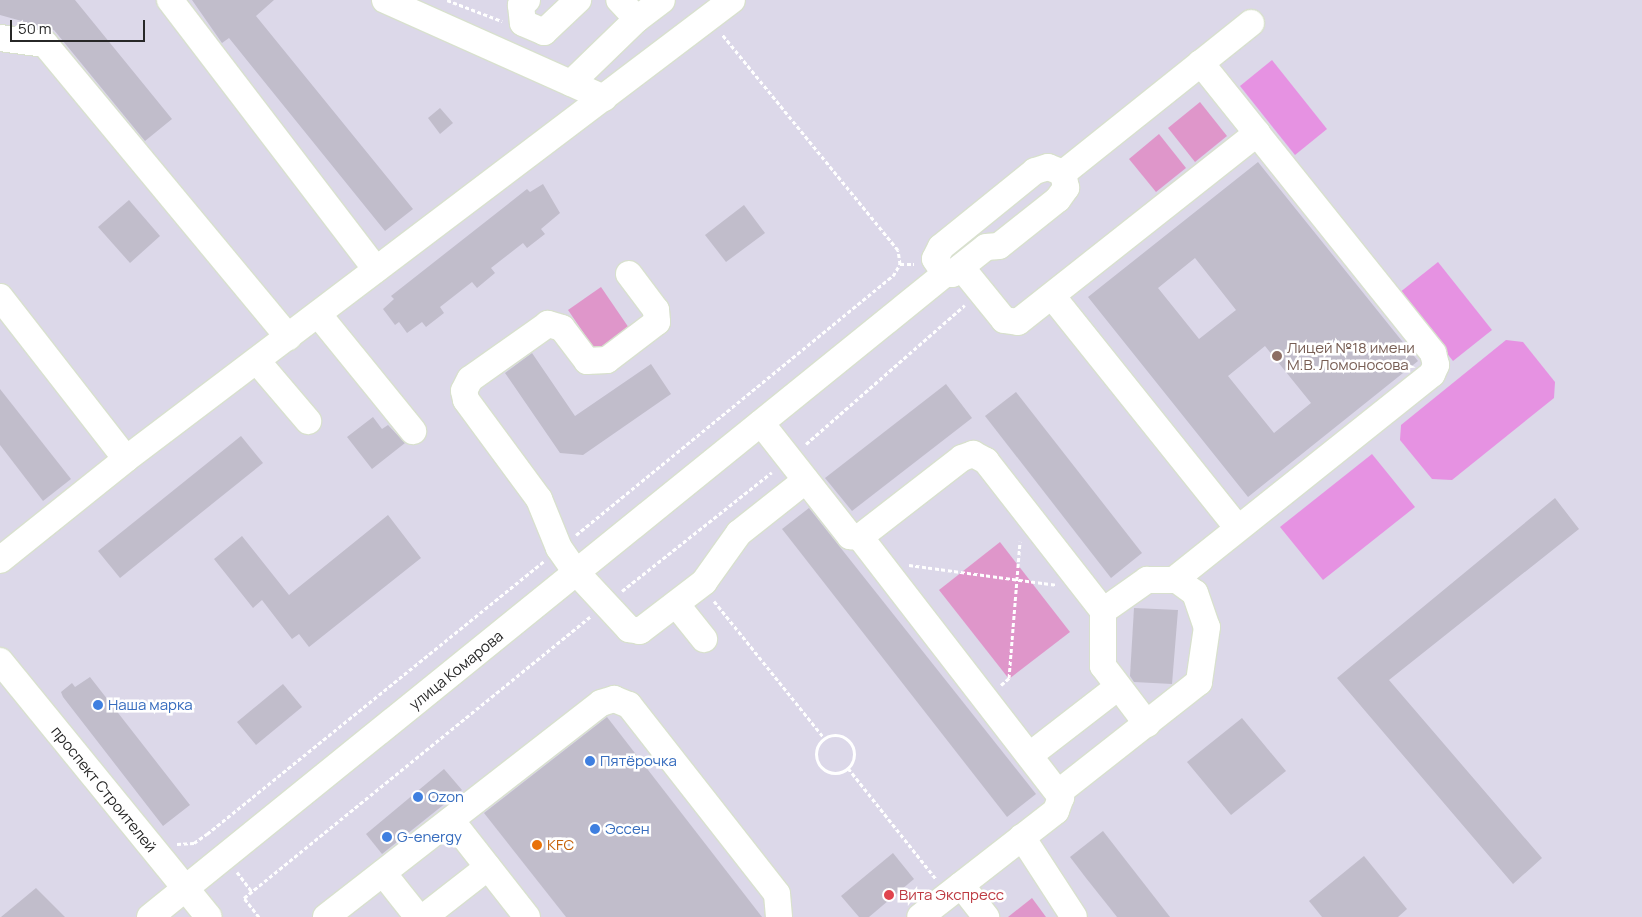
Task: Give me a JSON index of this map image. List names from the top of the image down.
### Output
{
  "streets": {
    "street": ["улица Комарова", "проспект Строителей"]
  },
  "crossings": [
    ["улица Комарова", "проспект Строителей"]
  ],
  "places": [
    "Лицей №18 имени М.В. Ломоносова",
    "Наша марка",
    "Пятёрочка",
    "Ozon",
    "Эссен",
    "G-energy",
    "KFC",
    "Вита Экспресс"
  ],
  "scale_bar": "50 m"
}
